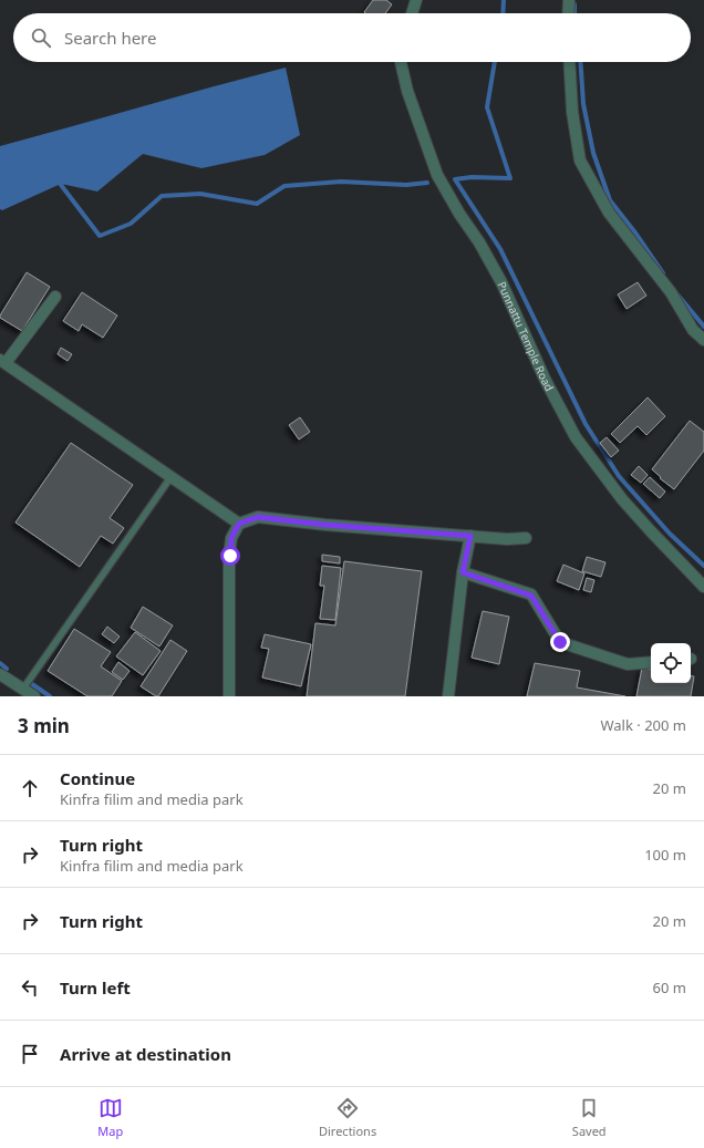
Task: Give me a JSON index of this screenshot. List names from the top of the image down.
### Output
{
  "streets": {
    "street": ["Punnattu Temple Road"]
  },
  "page": {
    "search": "Search here",
    "heading": ["3 min", "Walk · 200 m"],
    "list": [
      ["Continue", "Kinfra filim and media park", "20 m"],
      ["Turn right", "Kinfra filim and media park", "100 m"],
      ["Turn right", "20 m"],
      ["Turn left", "60 m"],
      "Arrive at destination"
    ],
    "nav": ["Map", "Directions", "Saved"]
  }
}
